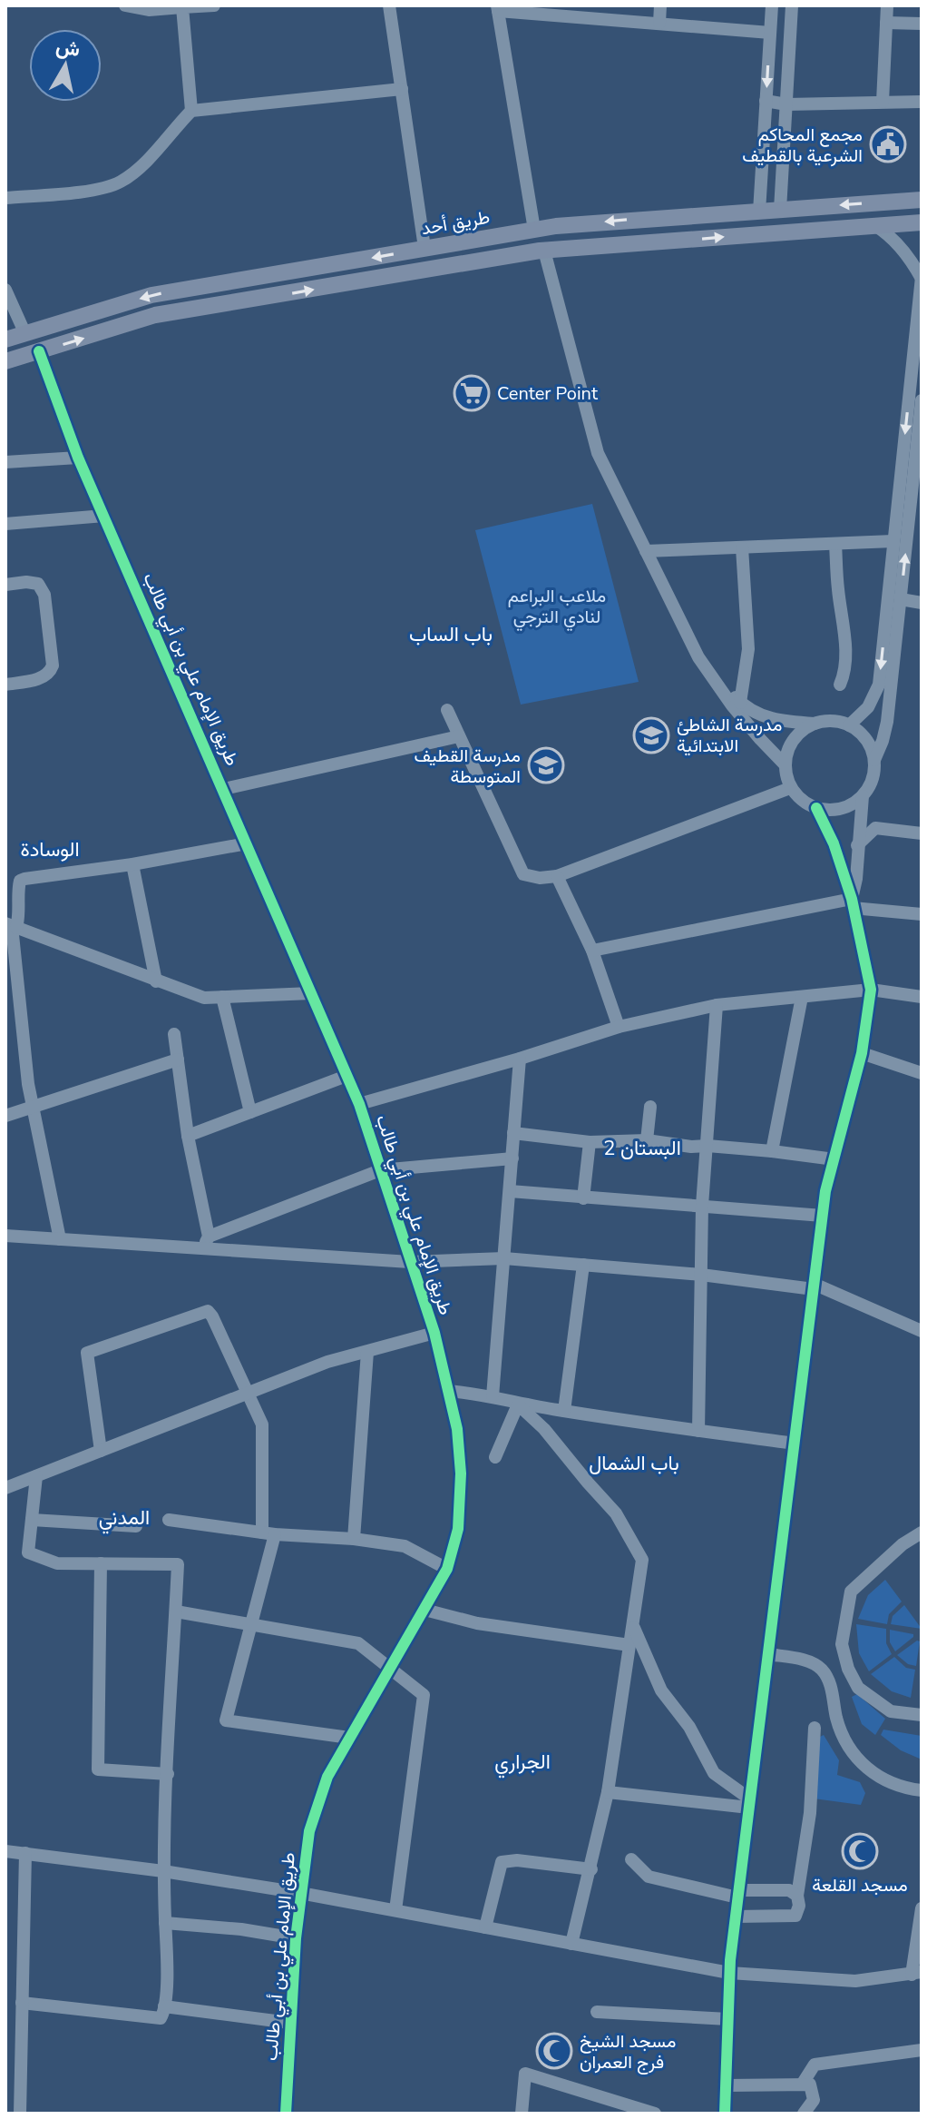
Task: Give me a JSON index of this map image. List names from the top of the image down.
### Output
{
  "streets": {
    "main road": ["طريق أحد"],
    "street": ["طريق الإمام علي بن أبي طالب"]
  },
  "districts": [
    "باب الساب",
    "الوسادة",
    "البستان 2",
    "باب الشمال",
    "المدني",
    "الجراري"
  ],
  "parks": ["ملاعب البراعم لنادي الترجي"],
  "places": {
    "public building": ["مجمع المحاكم الشرعية بالقطيف"],
    "supermarket": ["Center Point"],
    "school or university": ["مدرسة الشاطئ الابتدائية", "مدرسة القطيف المتوسطة"],
    "mosque": ["مسجد القلعة", "مسجد الشيخ فرج العمران"]
  },
  "north": "top"
}
